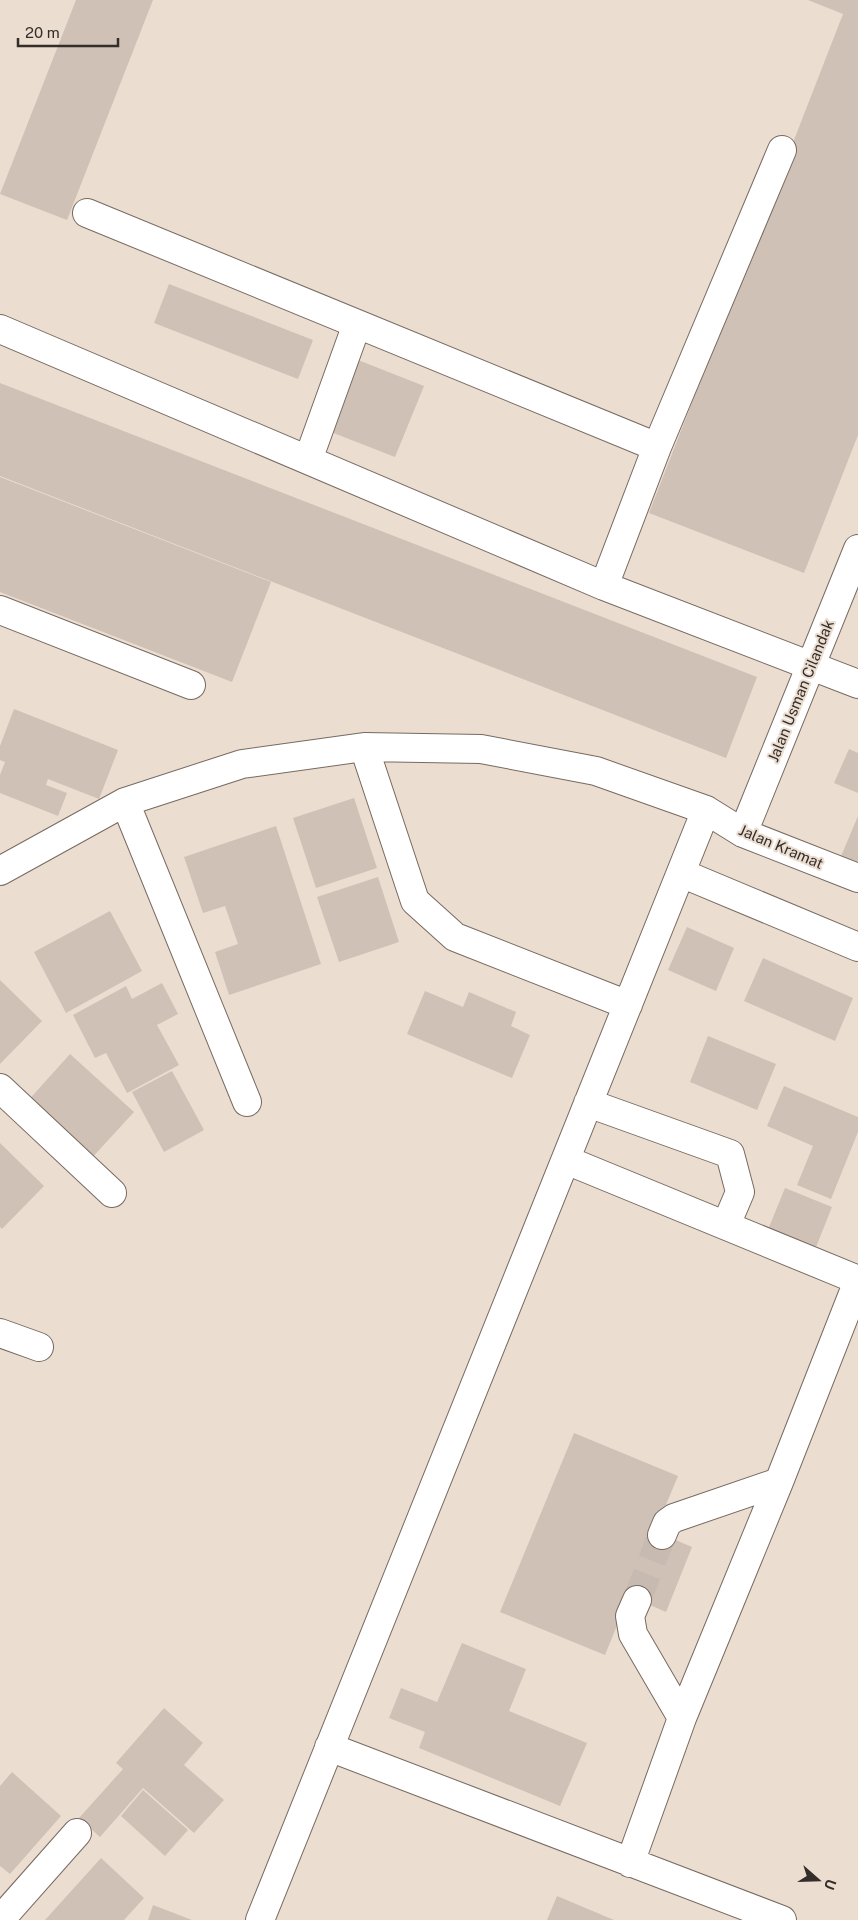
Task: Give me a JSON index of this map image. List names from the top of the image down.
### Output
{
  "streets": {
    "street": ["Jalan Usman Cilandak", "Jalan Kramat"]
  },
  "crossings": [
    ["Jalan Usman Cilandak", "Jalan Kramat"]
  ],
  "scale_bar": "20 m",
  "north": "right"
}
